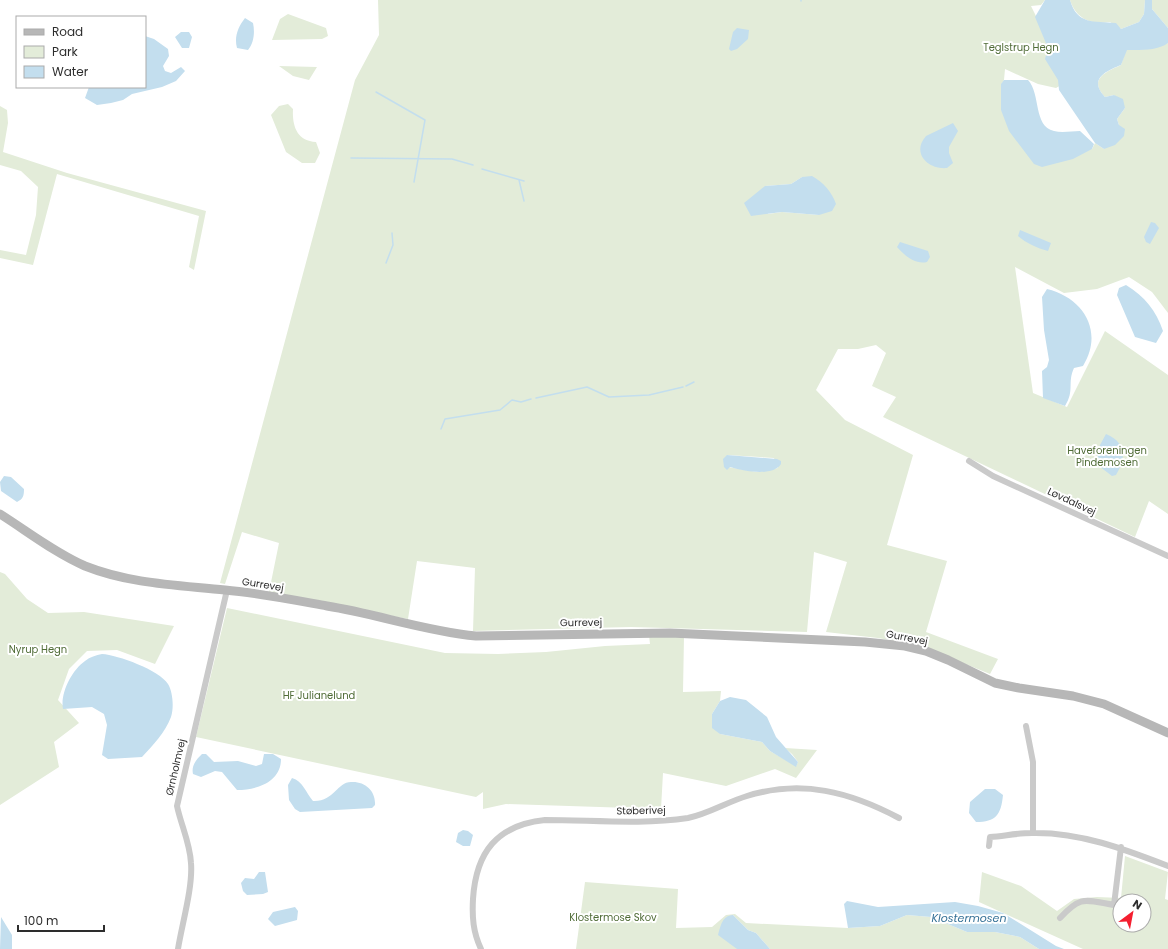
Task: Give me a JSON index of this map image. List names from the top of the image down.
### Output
{
  "streets": {
    "street": [
      "Løvdalsvej",
      "Gurrevej",
      "Ørnholmvej",
      "Støberivej"
    ]
  },
  "crossings": [
    ["Gurrevej", "Ørnholmvej"]
  ],
  "water": ["Klostermosen"],
  "parks": [
    "Teglstrup Hegn",
    "Haveforeningen Pindemosen",
    "Nyrup Hegn",
    "HF Julianelund",
    "Klostermose Skov"
  ],
  "legend": ["Road", "Park", "Water"],
  "scale_bar": "100 m",
  "north": "top right"
}
